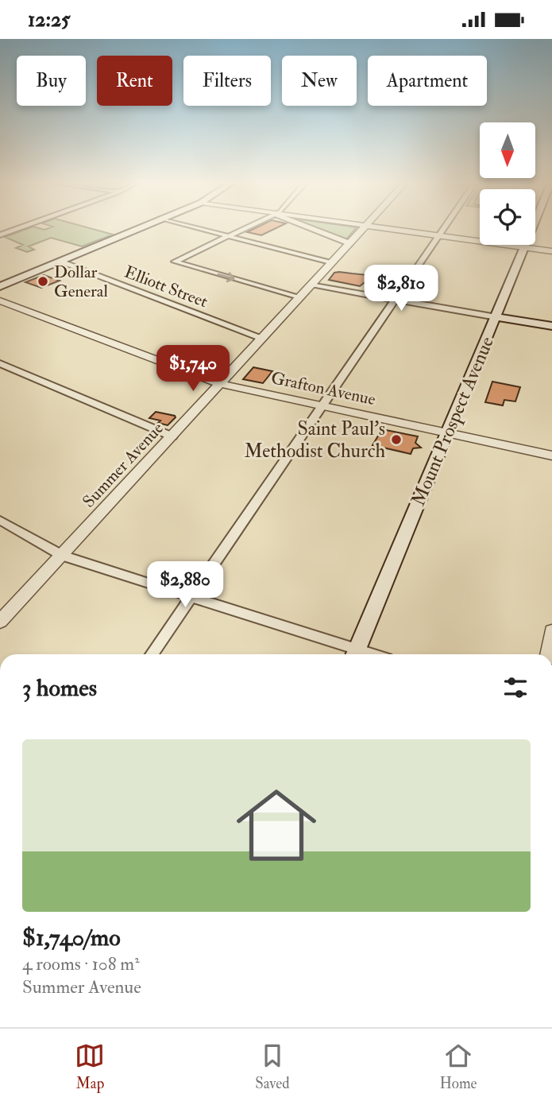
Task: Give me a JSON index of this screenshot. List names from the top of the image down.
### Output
{
  "streets": {
    "main road": ["Mount Prospect Avenue"],
    "street": ["Elliott Street", "Grafton Avenue", "Summer Avenue"]
  },
  "crossings": [
    ["Elliott Street", "Summer Avenue"],
    ["Grafton Avenue", "Mount Prospect Avenue"],
    ["Grafton Avenue", "Summer Avenue"]
  ],
  "places": ["Dollar General", "Saint Paul's Methodist Church"],
  "north": "bottom",
  "page": {
    "status": "12:25",
    "chip": [
      "Buy",
      "Rent",
      "Filters",
      "New",
      "Apartment"
    ],
    "price": ["$2,810", "$1,740", "$2,880"],
    "heading": "3 homes",
    "list": [
      {
        "name": "$1,740/mo",
        "note": "4 rooms · 108 m² · Summer Avenue"
      }
    ],
    "tabs": ["Map", "Saved", "Home"]
  }
}
